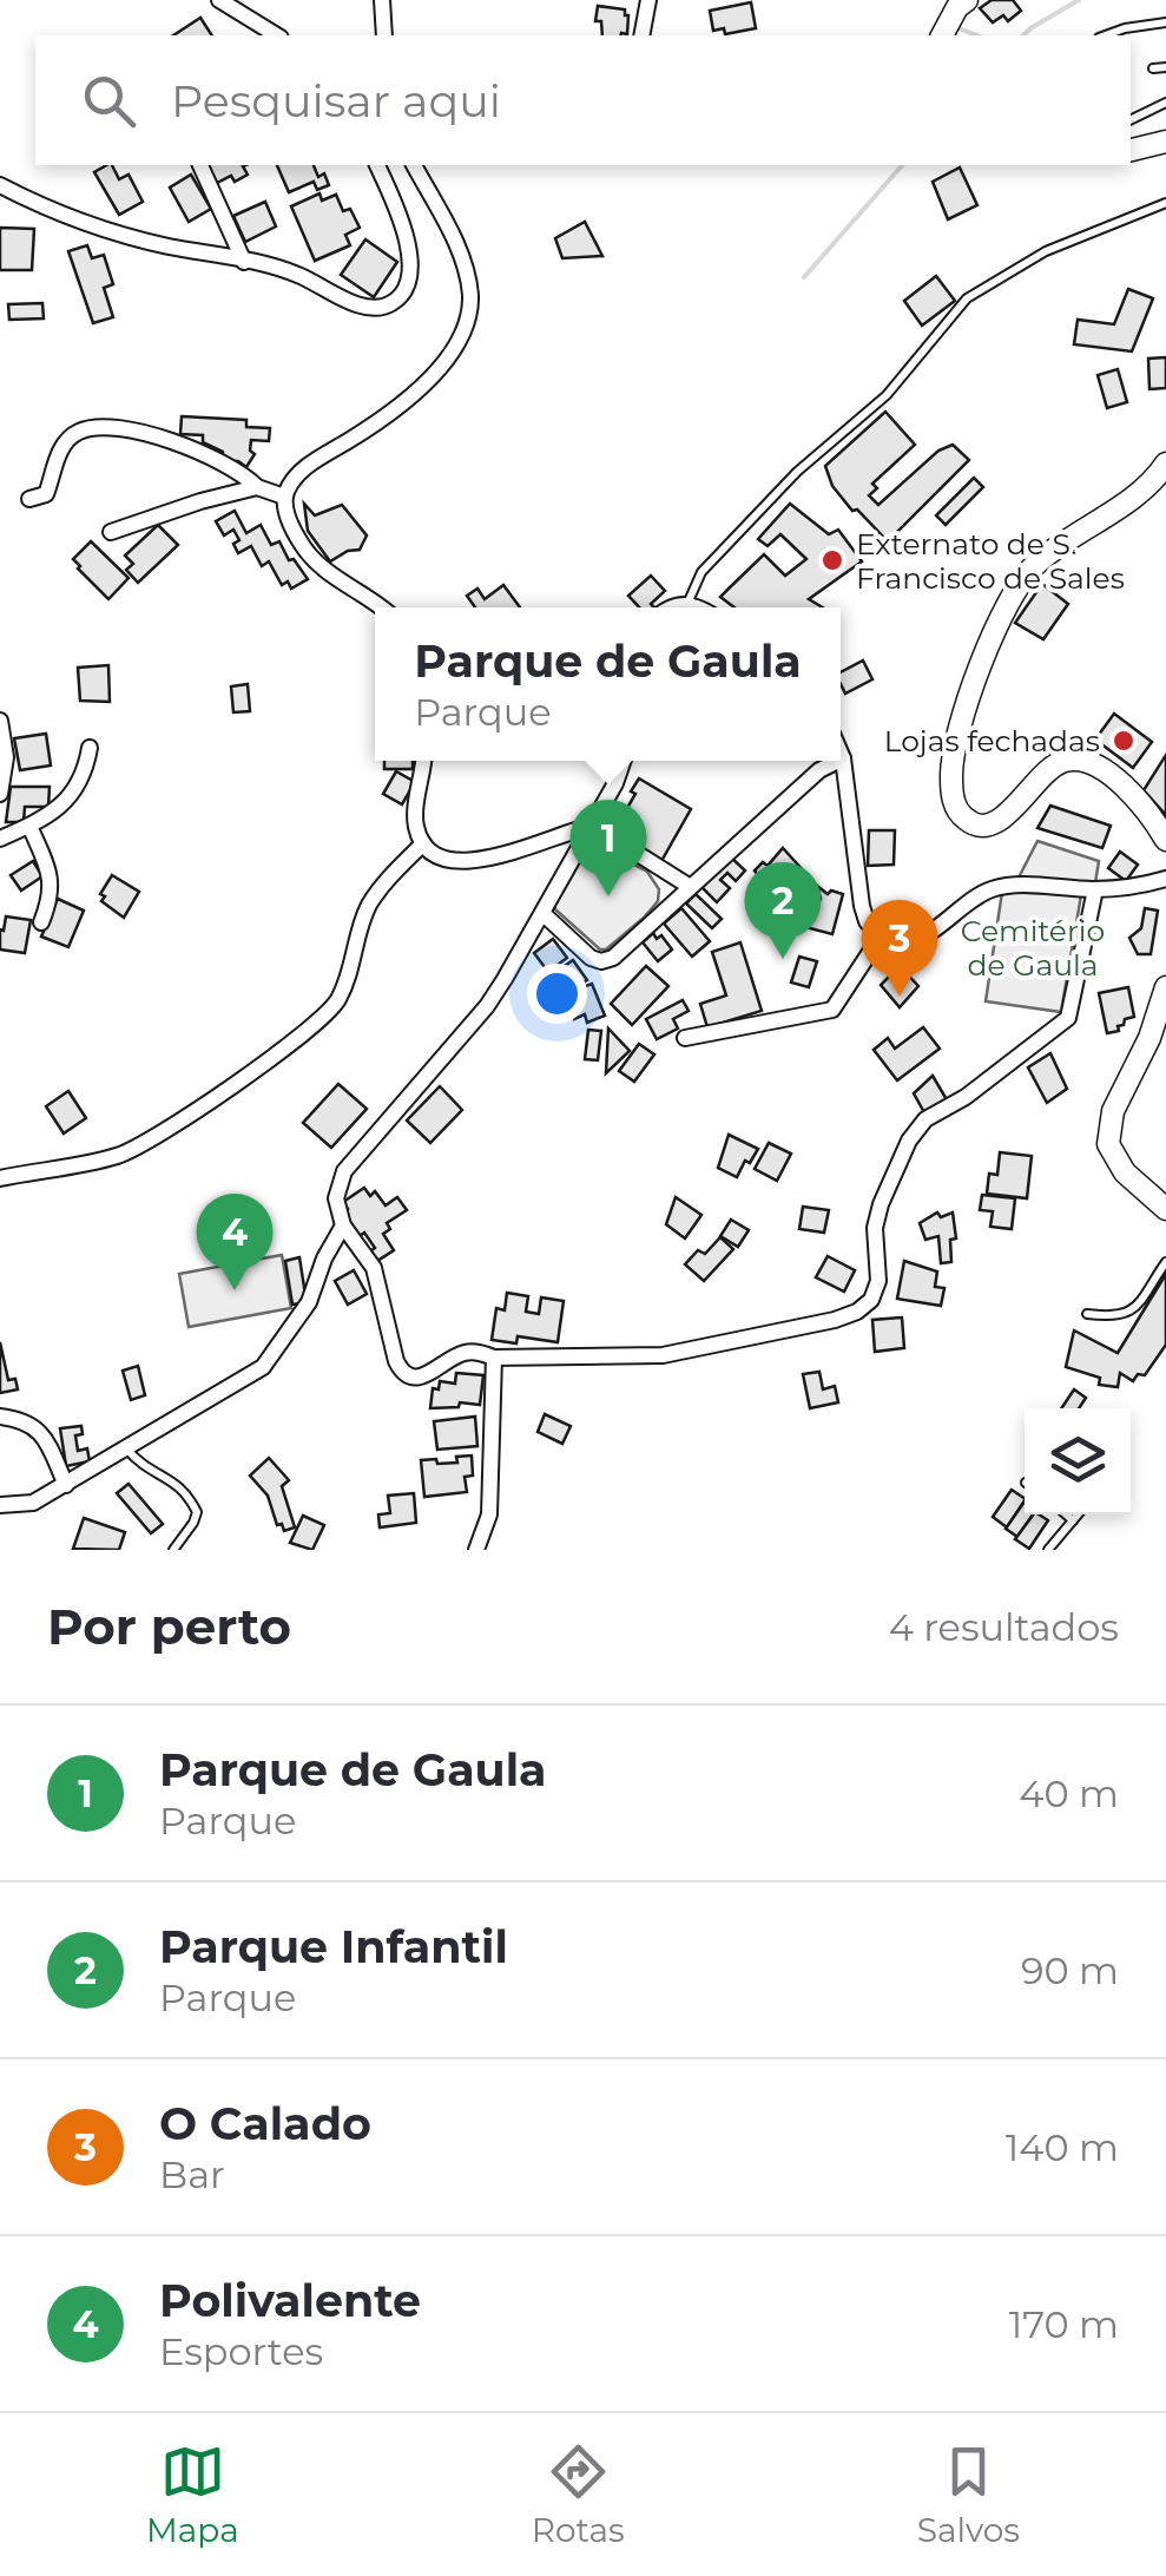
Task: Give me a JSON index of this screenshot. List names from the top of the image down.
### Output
{
  "parks": ["Cemitério de Gaula"],
  "places": ["Externato de S. Francisco de Sales", "Lojas fechadas"],
  "page": {
    "search": "Pesquisar aqui",
    "popup": ["Parque de Gaula", "Parque"],
    "pins": [
      "1",
      "2",
      "3",
      "4"
    ],
    "heading": ["Por perto", "4 resultados"],
    "list": [
      {
        "mark": "1",
        "name": "Parque de Gaula",
        "note": "Parque",
        "value": "40 m"
      },
      {
        "mark": "2",
        "name": "Parque Infantil",
        "note": "Parque",
        "value": "90 m"
      },
      {
        "mark": "3",
        "name": "O Calado",
        "note": "Bar",
        "value": "140 m"
      },
      {
        "mark": "4",
        "name": "Polivalente",
        "note": "Esportes",
        "value": "170 m"
      }
    ],
    "nav": ["Mapa", "Rotas", "Salvos"]
  }
}
